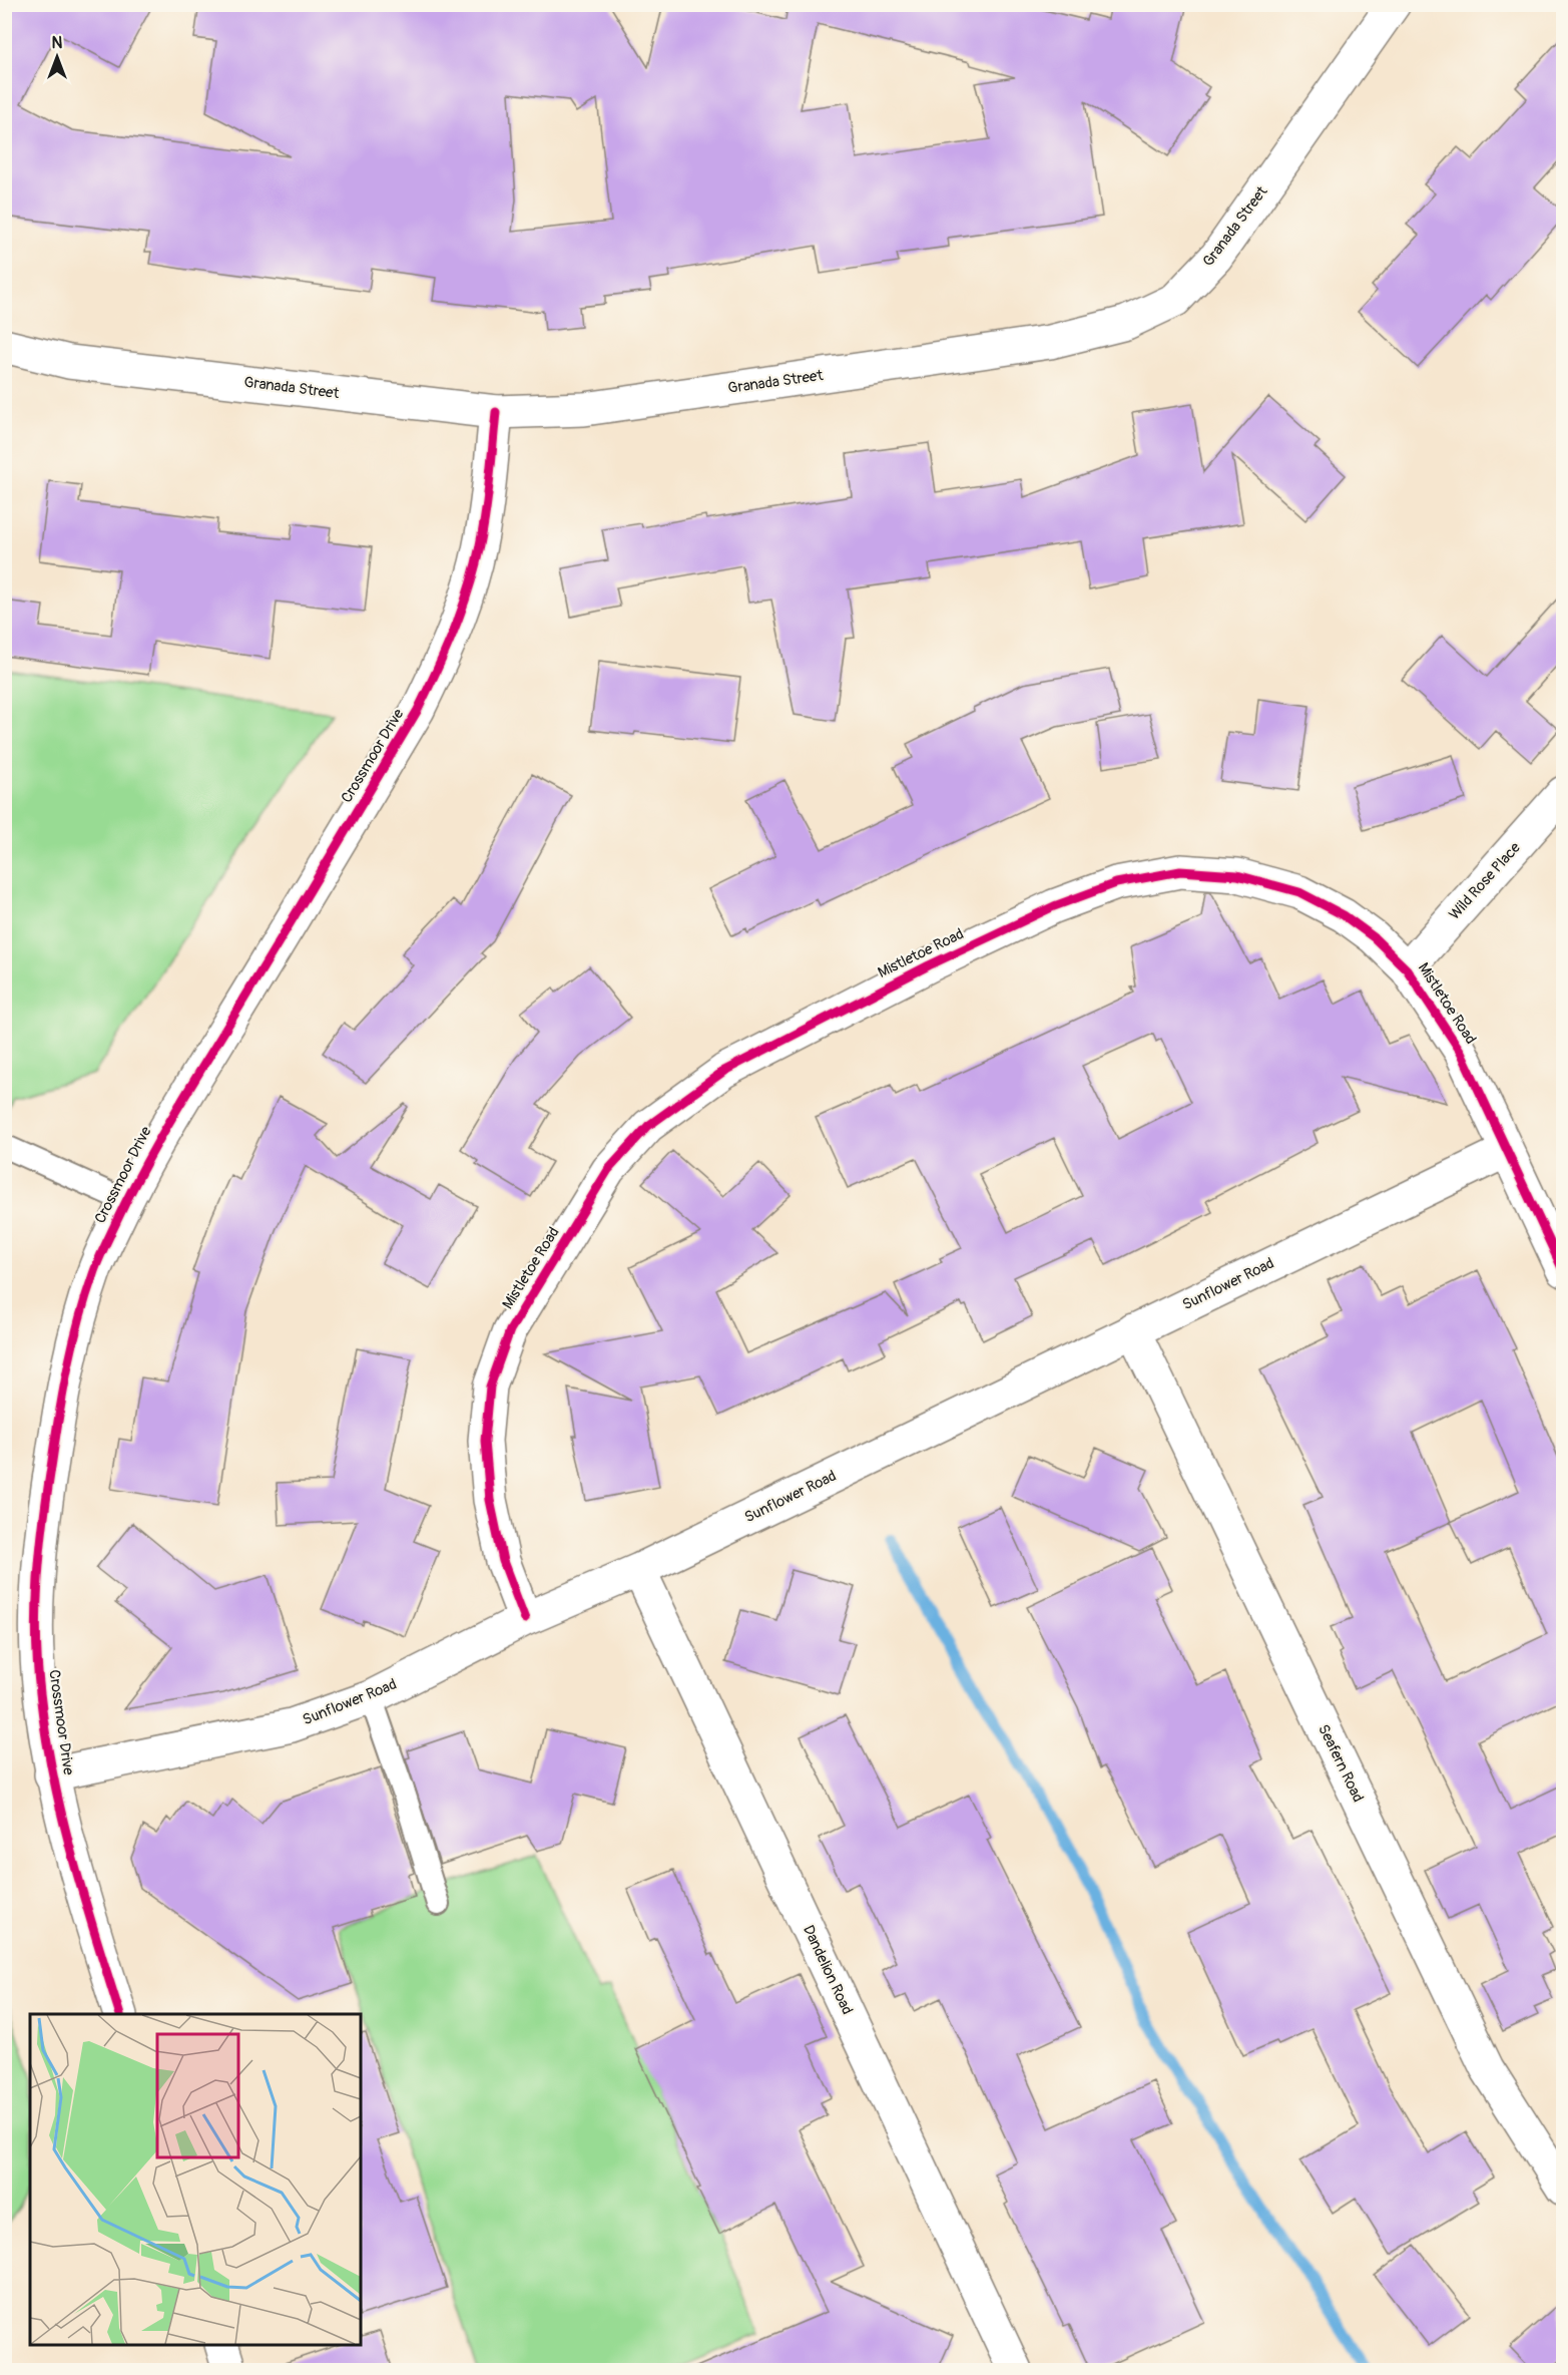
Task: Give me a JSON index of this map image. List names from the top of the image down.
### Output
{
  "streets": {
    "street": [
      "Granada Street",
      "Crossmoor Drive",
      "Wild Rose Place",
      "Mistletoe Road",
      "Sunflower Road",
      "Seafern Road",
      "Dandelion Road"
    ]
  },
  "crossings": [
    ["Granada Street", "Crossmoor Drive"],
    ["Crossmoor Drive", "Sunflower Road"],
    ["Wild Rose Place", "Mistletoe Road"],
    ["Mistletoe Road", "Sunflower Road"],
    ["Sunflower Road", "Seafern Road"],
    ["Sunflower Road", "Dandelion Road"]
  ],
  "north": "top"
}
